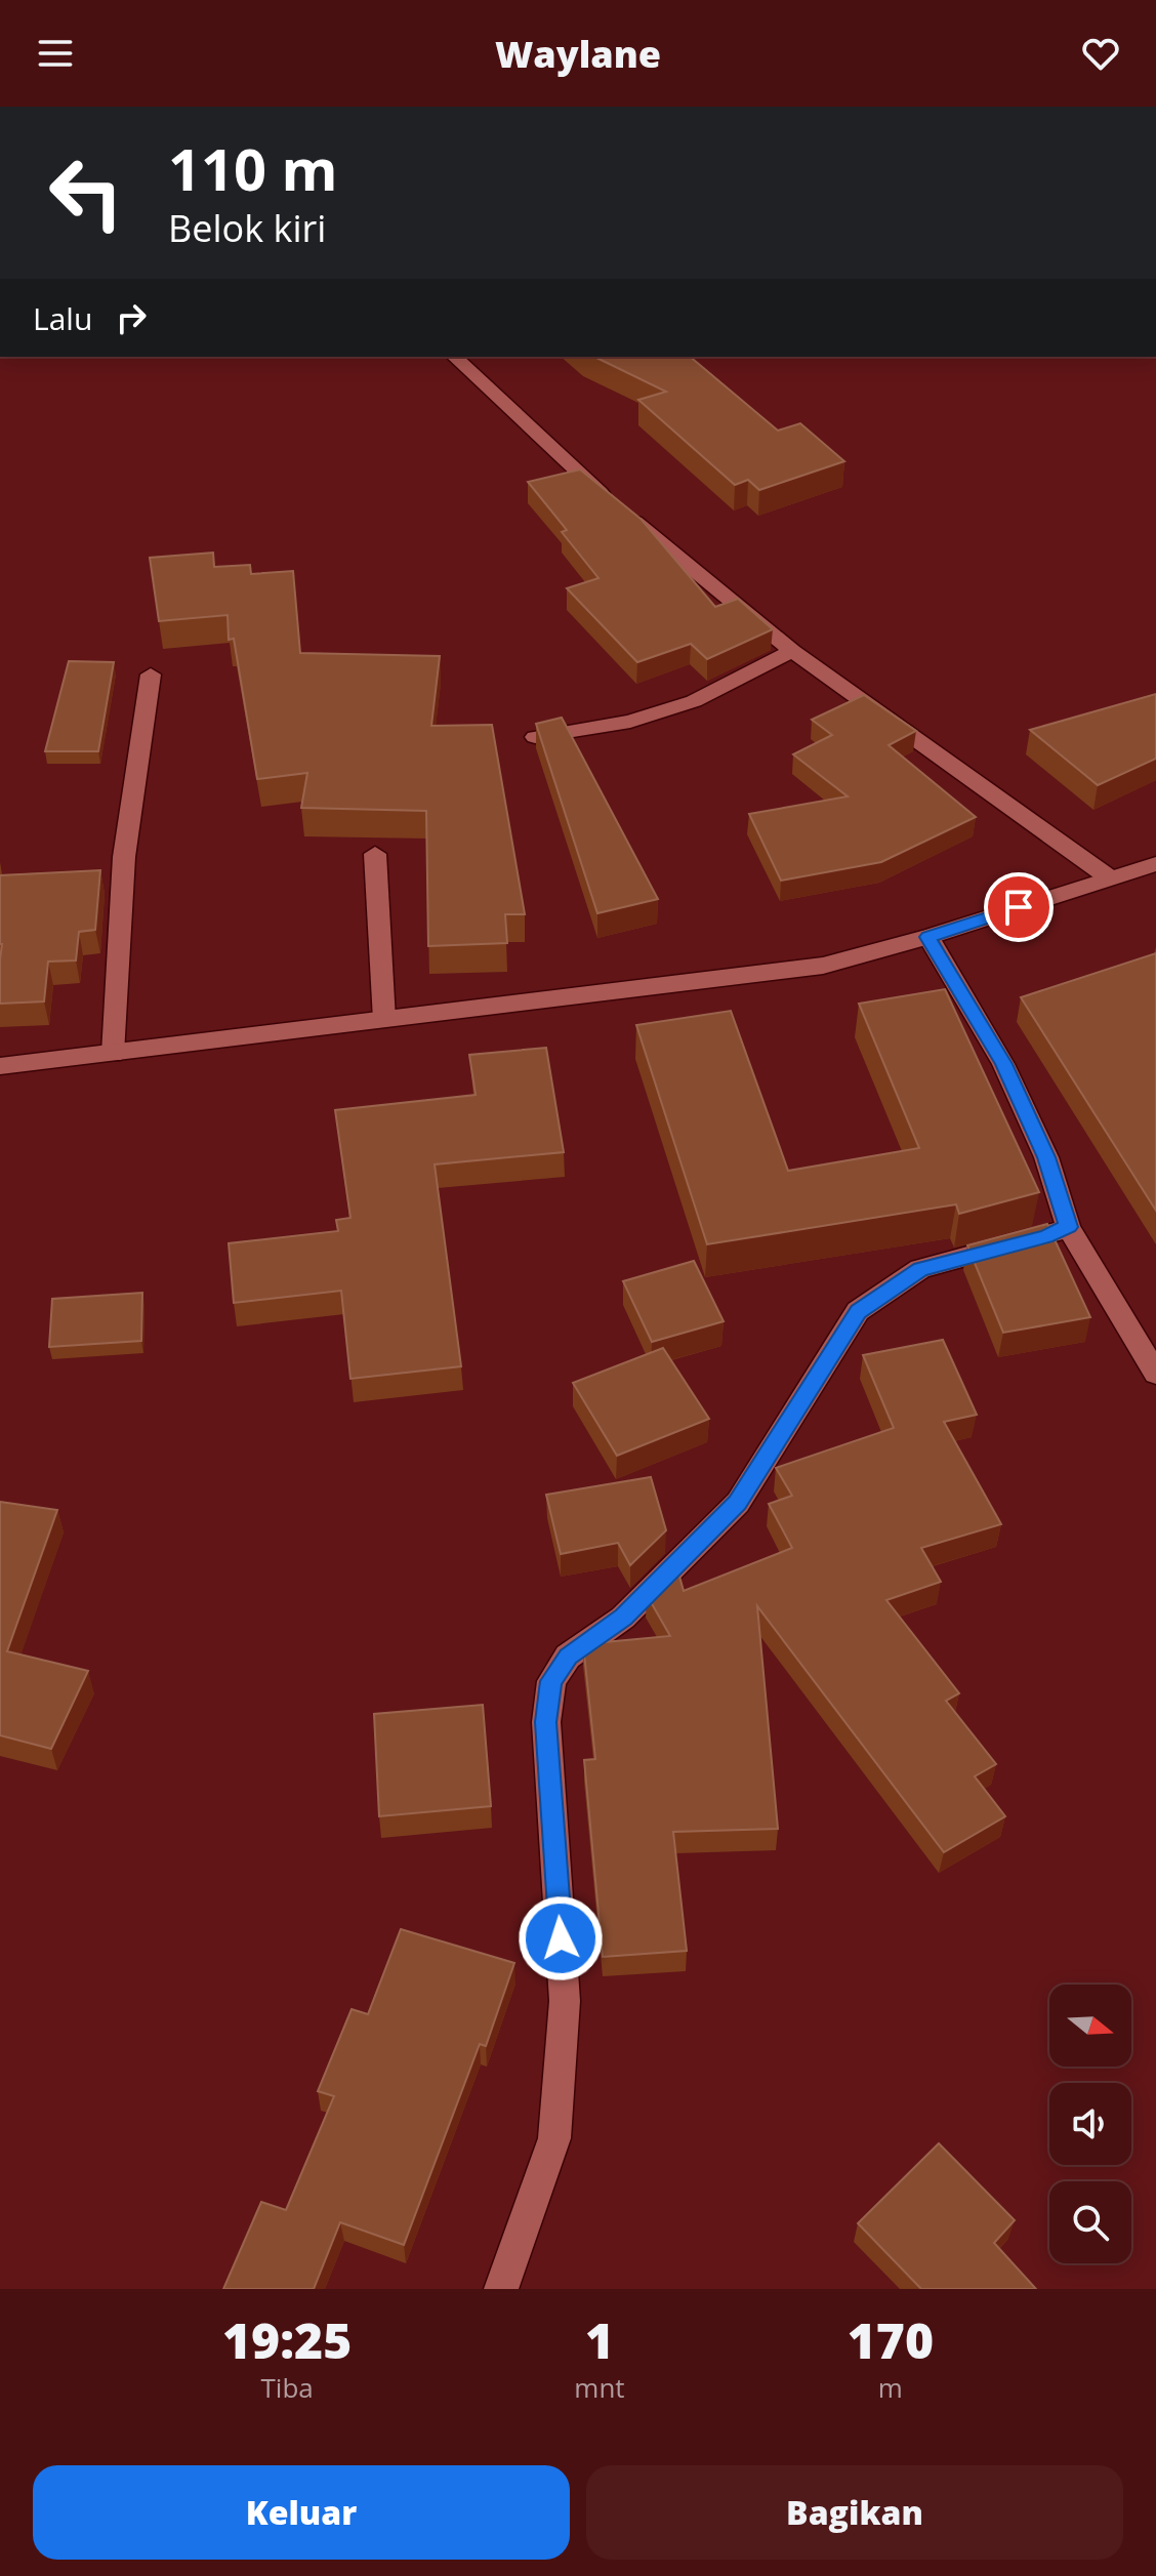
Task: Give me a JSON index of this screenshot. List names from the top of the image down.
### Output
{
  "north": "right",
  "page": {
    "header": "Waylane",
    "turn": ["110 m", "Belok kiri"],
    "then": "Lalu",
    "eta": [
      "19:25",
      "Tiba",
      "1",
      "mnt",
      "170",
      "m"
    ],
    "buttons": ["Keluar", "Bagikan"]
  }
}
